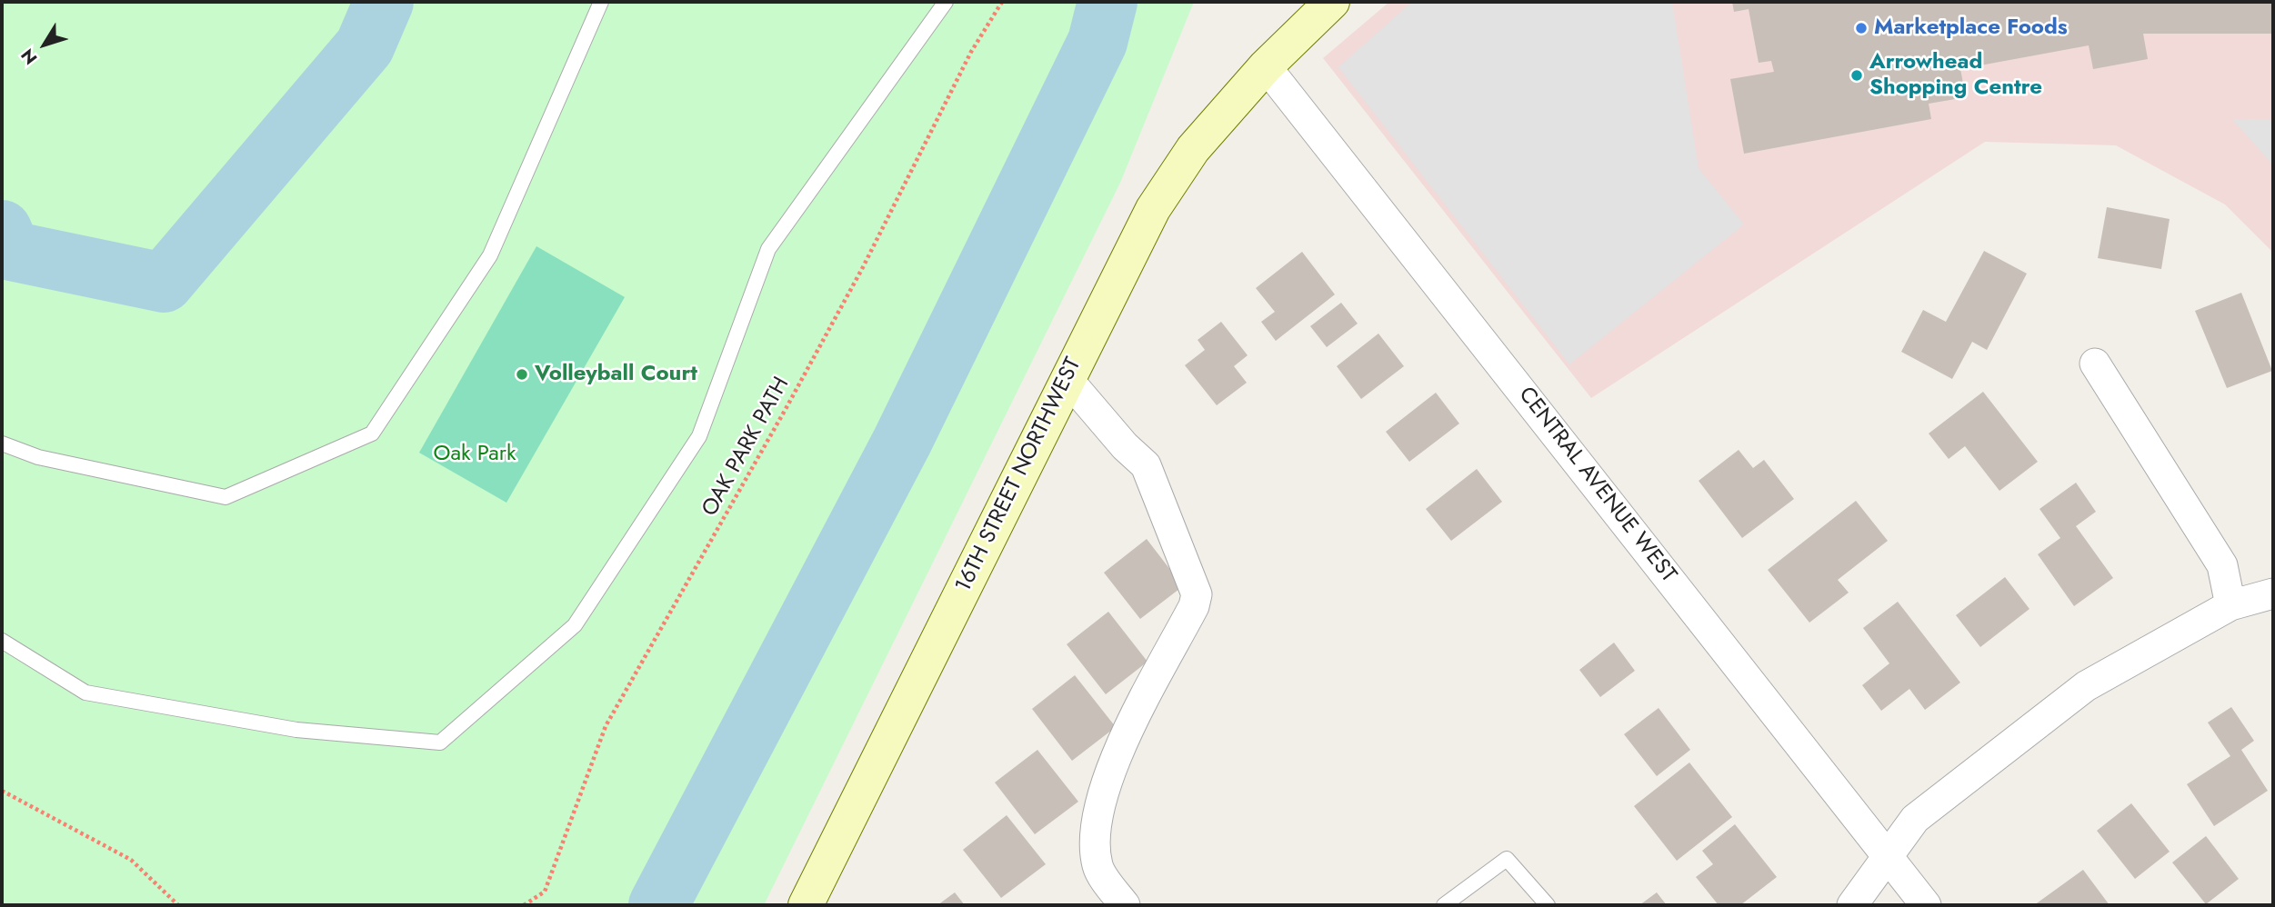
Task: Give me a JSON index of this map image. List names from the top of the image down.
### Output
{
  "streets": {
    "street": ["16TH STREET NORTHWEST", "CENTRAL AVENUE WEST"],
    "path": ["OAK PARK PATH"]
  },
  "crossings": [
    ["16TH STREET NORTHWEST", "CENTRAL AVENUE WEST"]
  ],
  "parks": ["Oak Park"],
  "places": ["Marketplace Foods", "Arrowhead Shopping Centre", "Volleyball Court"],
  "north": "bottom left"
}
